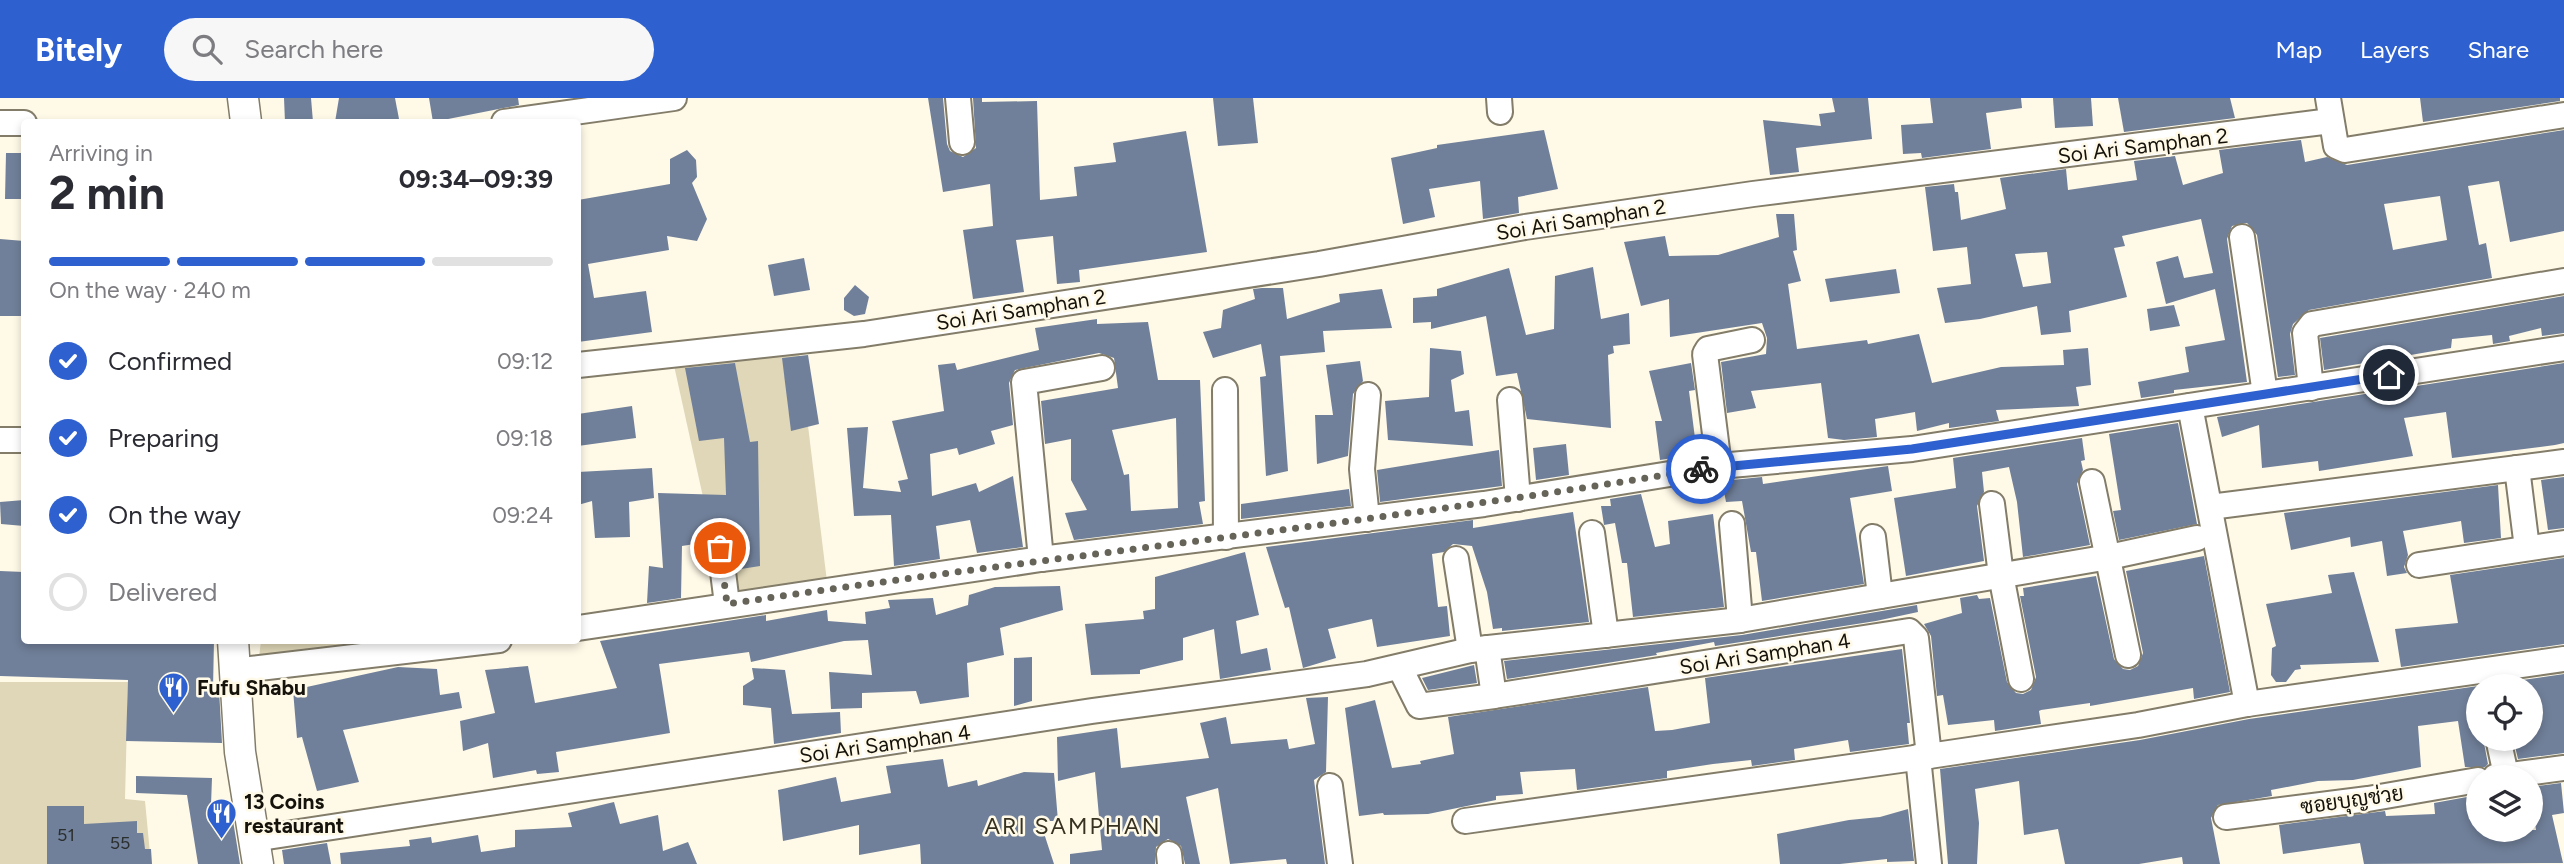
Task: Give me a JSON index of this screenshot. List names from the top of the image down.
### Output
{
  "streets": {
    "street": ["Soi Ari Samphan 2", "Soi Ari Samphan 4", "ซอยบุญช่วย"]
  },
  "districts": ["ARI SAMPHAN"],
  "places": {
    "restaurant": ["Fufu Shabu", "13 Coins restaurant"]
  },
  "house_numbers": ["51", "55"],
  "page": {
    "header": "Bitely",
    "search": "Search here",
    "nav": ["Map", "Layers", "Share"],
    "heading": ["2 min", "Arriving in", "09:34–09:39"],
    "bar": "On the way · 240 m",
    "list": [
      ["Confirmed", "09:12"],
      ["Preparing", "09:18"],
      ["On the way", "09:24"],
      "Delivered"
    ]
  }
}
